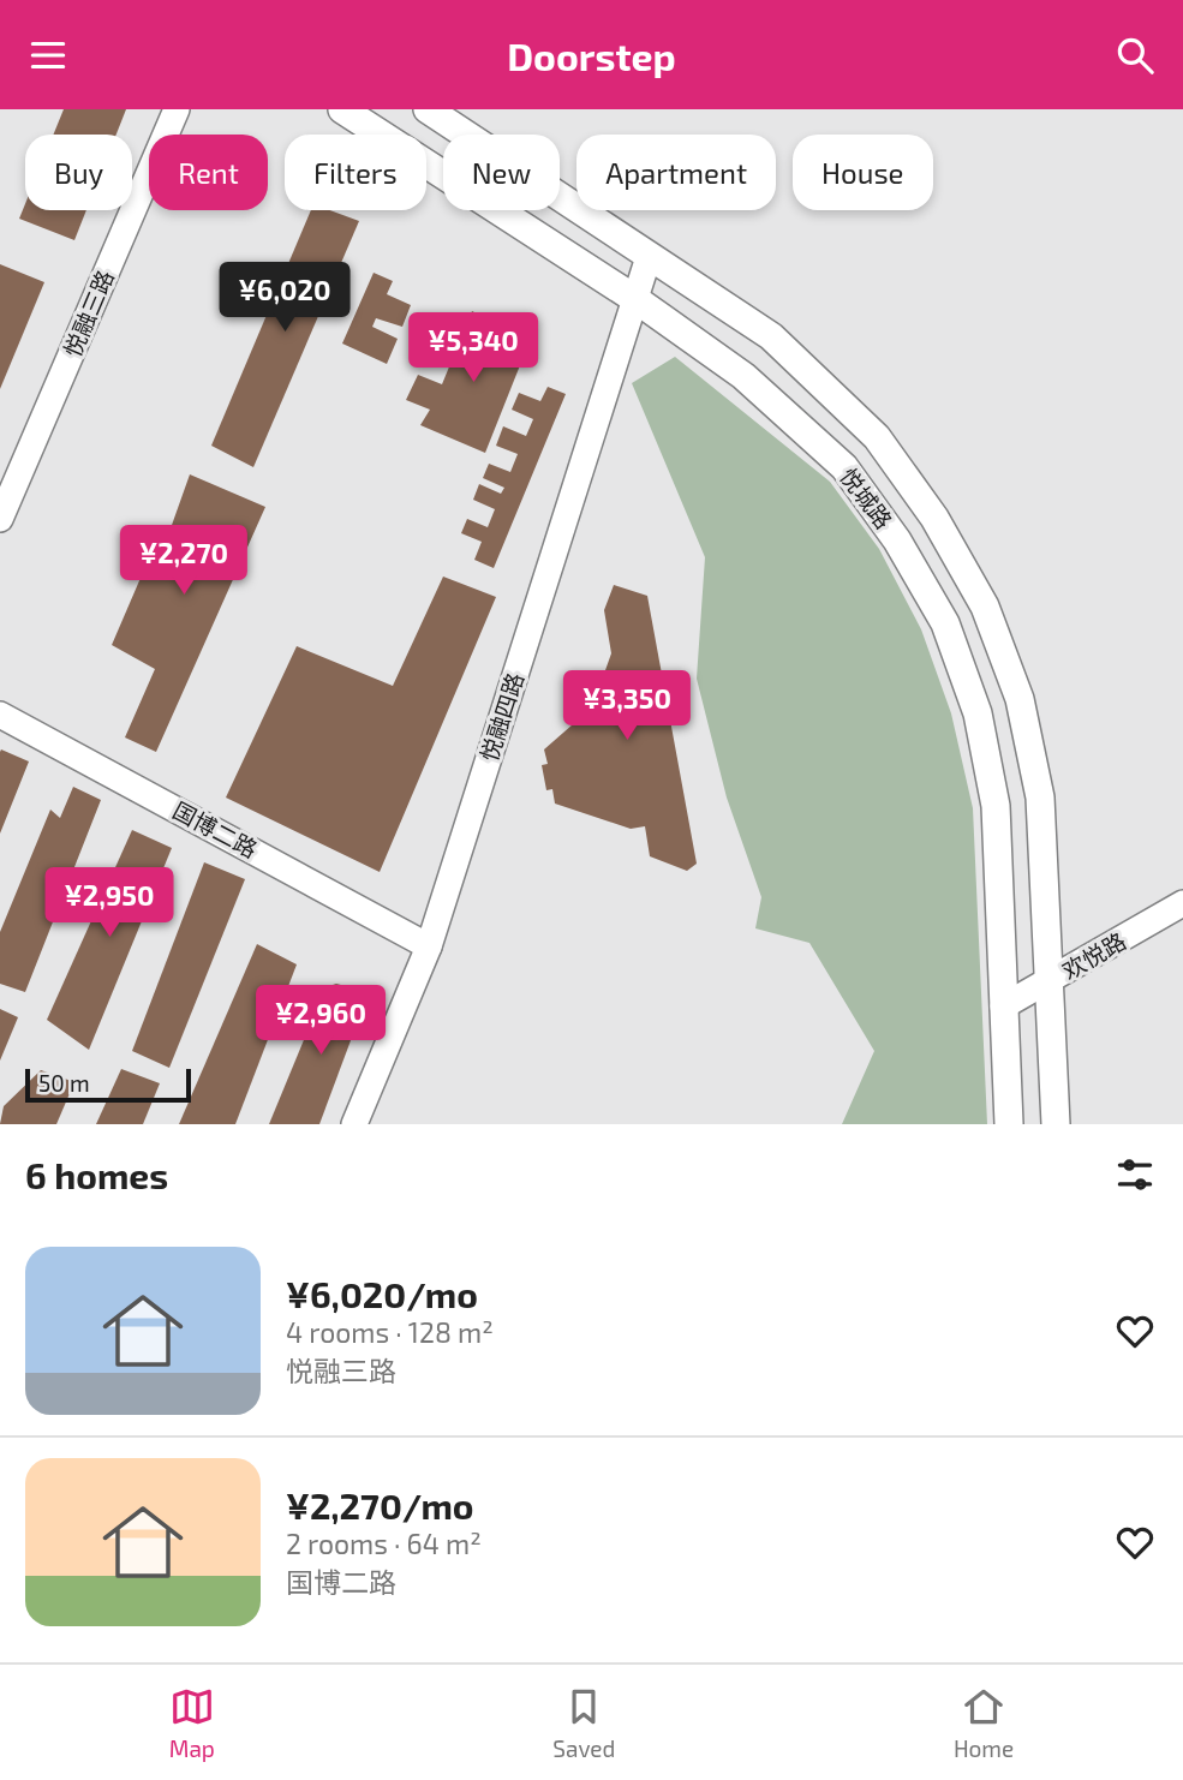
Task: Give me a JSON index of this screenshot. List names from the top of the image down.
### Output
{
  "streets": {
    "main road": ["悦城路"],
    "street": [
      "悦融三路",
      "悦融四路",
      "国博二路",
      "欢悦路"
    ]
  },
  "crossings": [
    ["悦城路", "悦融四路"],
    ["悦城路", "欢悦路"],
    ["悦融四路", "国博二路"]
  ],
  "scale_bar": "50 m",
  "page": {
    "header": "Doorstep",
    "chip": [
      "Buy",
      "Rent",
      "Filters",
      "New",
      "Apartment",
      "House"
    ],
    "price": [
      "¥6,020",
      "¥5,340",
      "¥2,270",
      "¥3,350",
      "¥2,950",
      "¥2,960"
    ],
    "scale": "50 m",
    "heading": "6 homes",
    "list": [
      {
        "name": "¥6,020/mo",
        "note": "4 rooms · 128 m² · 悦融三路"
      },
      {
        "name": "¥2,270/mo",
        "note": "2 rooms · 64 m² · 国博二路"
      }
    ],
    "tabs": ["Map", "Saved", "Home"]
  }
}
